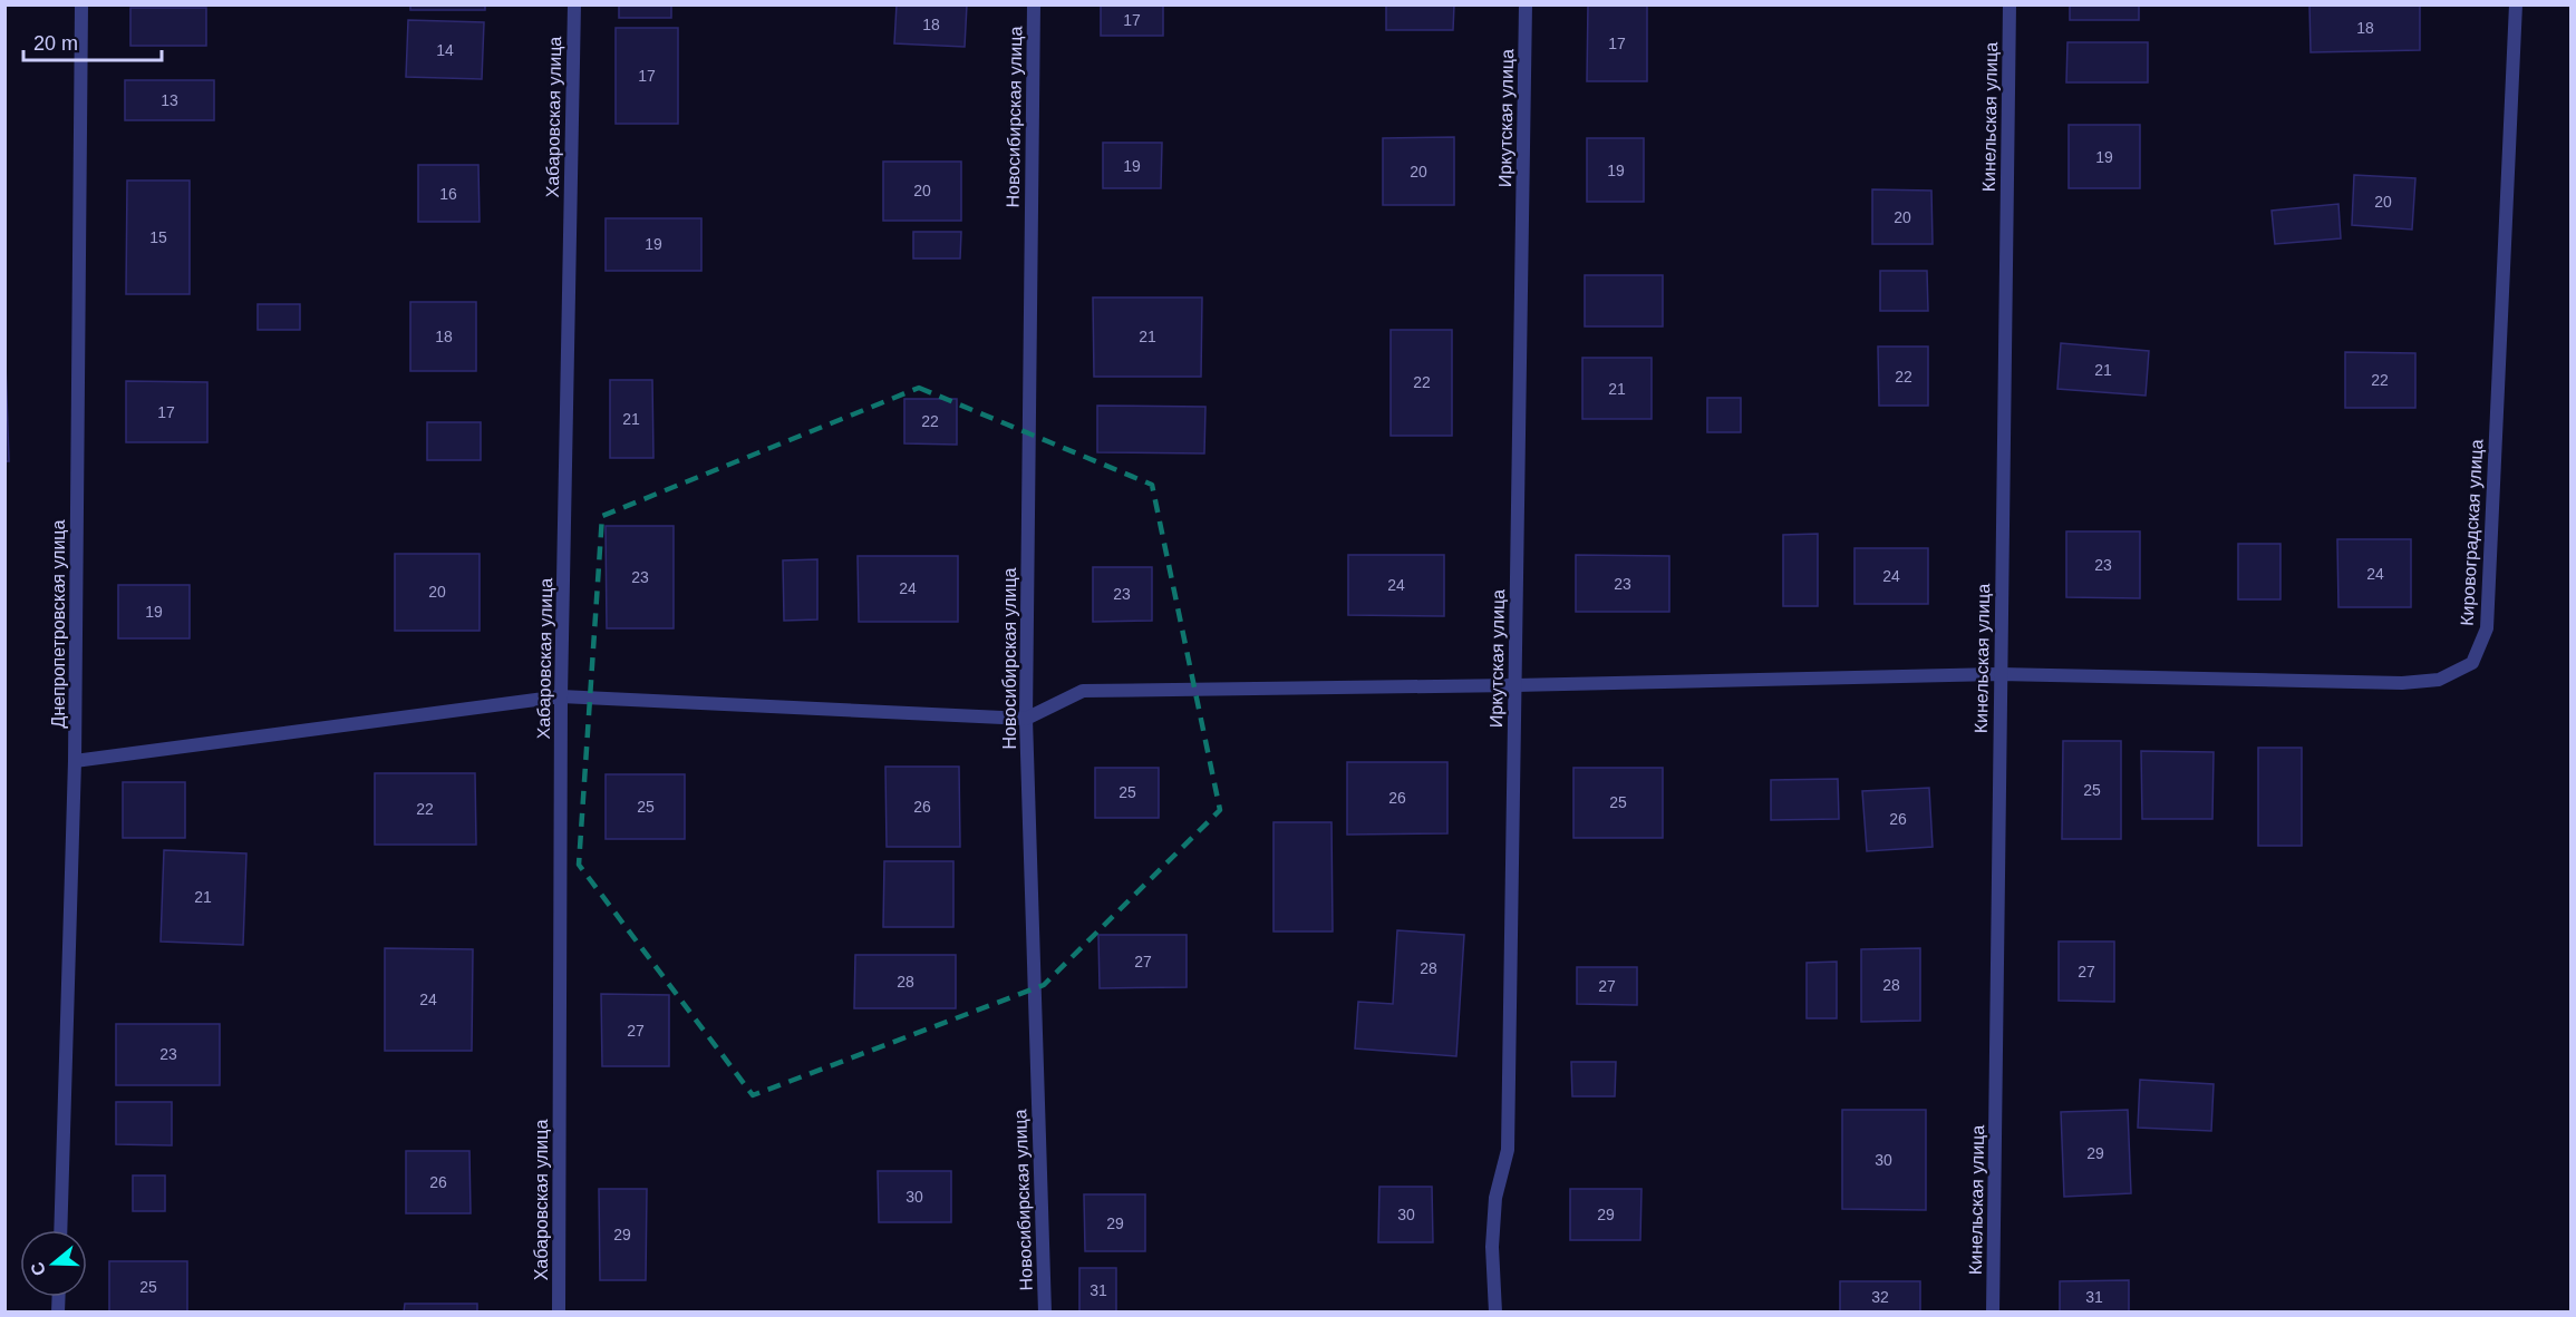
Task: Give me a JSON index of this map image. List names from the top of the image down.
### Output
{
  "streets": {
    "street": [
      "Хабаровская улица",
      "Новосибирская улица",
      "Кинельская улица",
      "Иркутская улица",
      "Кировоградская улица",
      "Днепропетровская улица"
    ]
  },
  "crossings": [
    ["Новосибирская улица", "Кировоградская улица"],
    ["Кинельская улица", "Кировоградская улица"],
    ["Иркутская улица", "Кировоградская улица"]
  ],
  "house_numbers": [
    "17",
    "18",
    "18",
    "17",
    "14",
    "17",
    "13",
    "19",
    "19",
    "19",
    "20",
    "20",
    "16",
    "20",
    "20",
    "15",
    "19",
    "18",
    "21",
    "21",
    "22",
    "22",
    "22",
    "21",
    "17",
    "21",
    "22",
    "23",
    "24",
    "24",
    "23",
    "23",
    "24",
    "24",
    "20",
    "23",
    "19",
    "25",
    "25",
    "26",
    "25",
    "25",
    "26",
    "22",
    "26",
    "21",
    "27",
    "28",
    "27",
    "28",
    "28",
    "27",
    "24",
    "27",
    "23",
    "29",
    "30",
    "26",
    "30",
    "30",
    "29",
    "29",
    "29",
    "25",
    "31",
    "32",
    "31"
  ],
  "scale_bar": "20 m",
  "north": "left"
}
